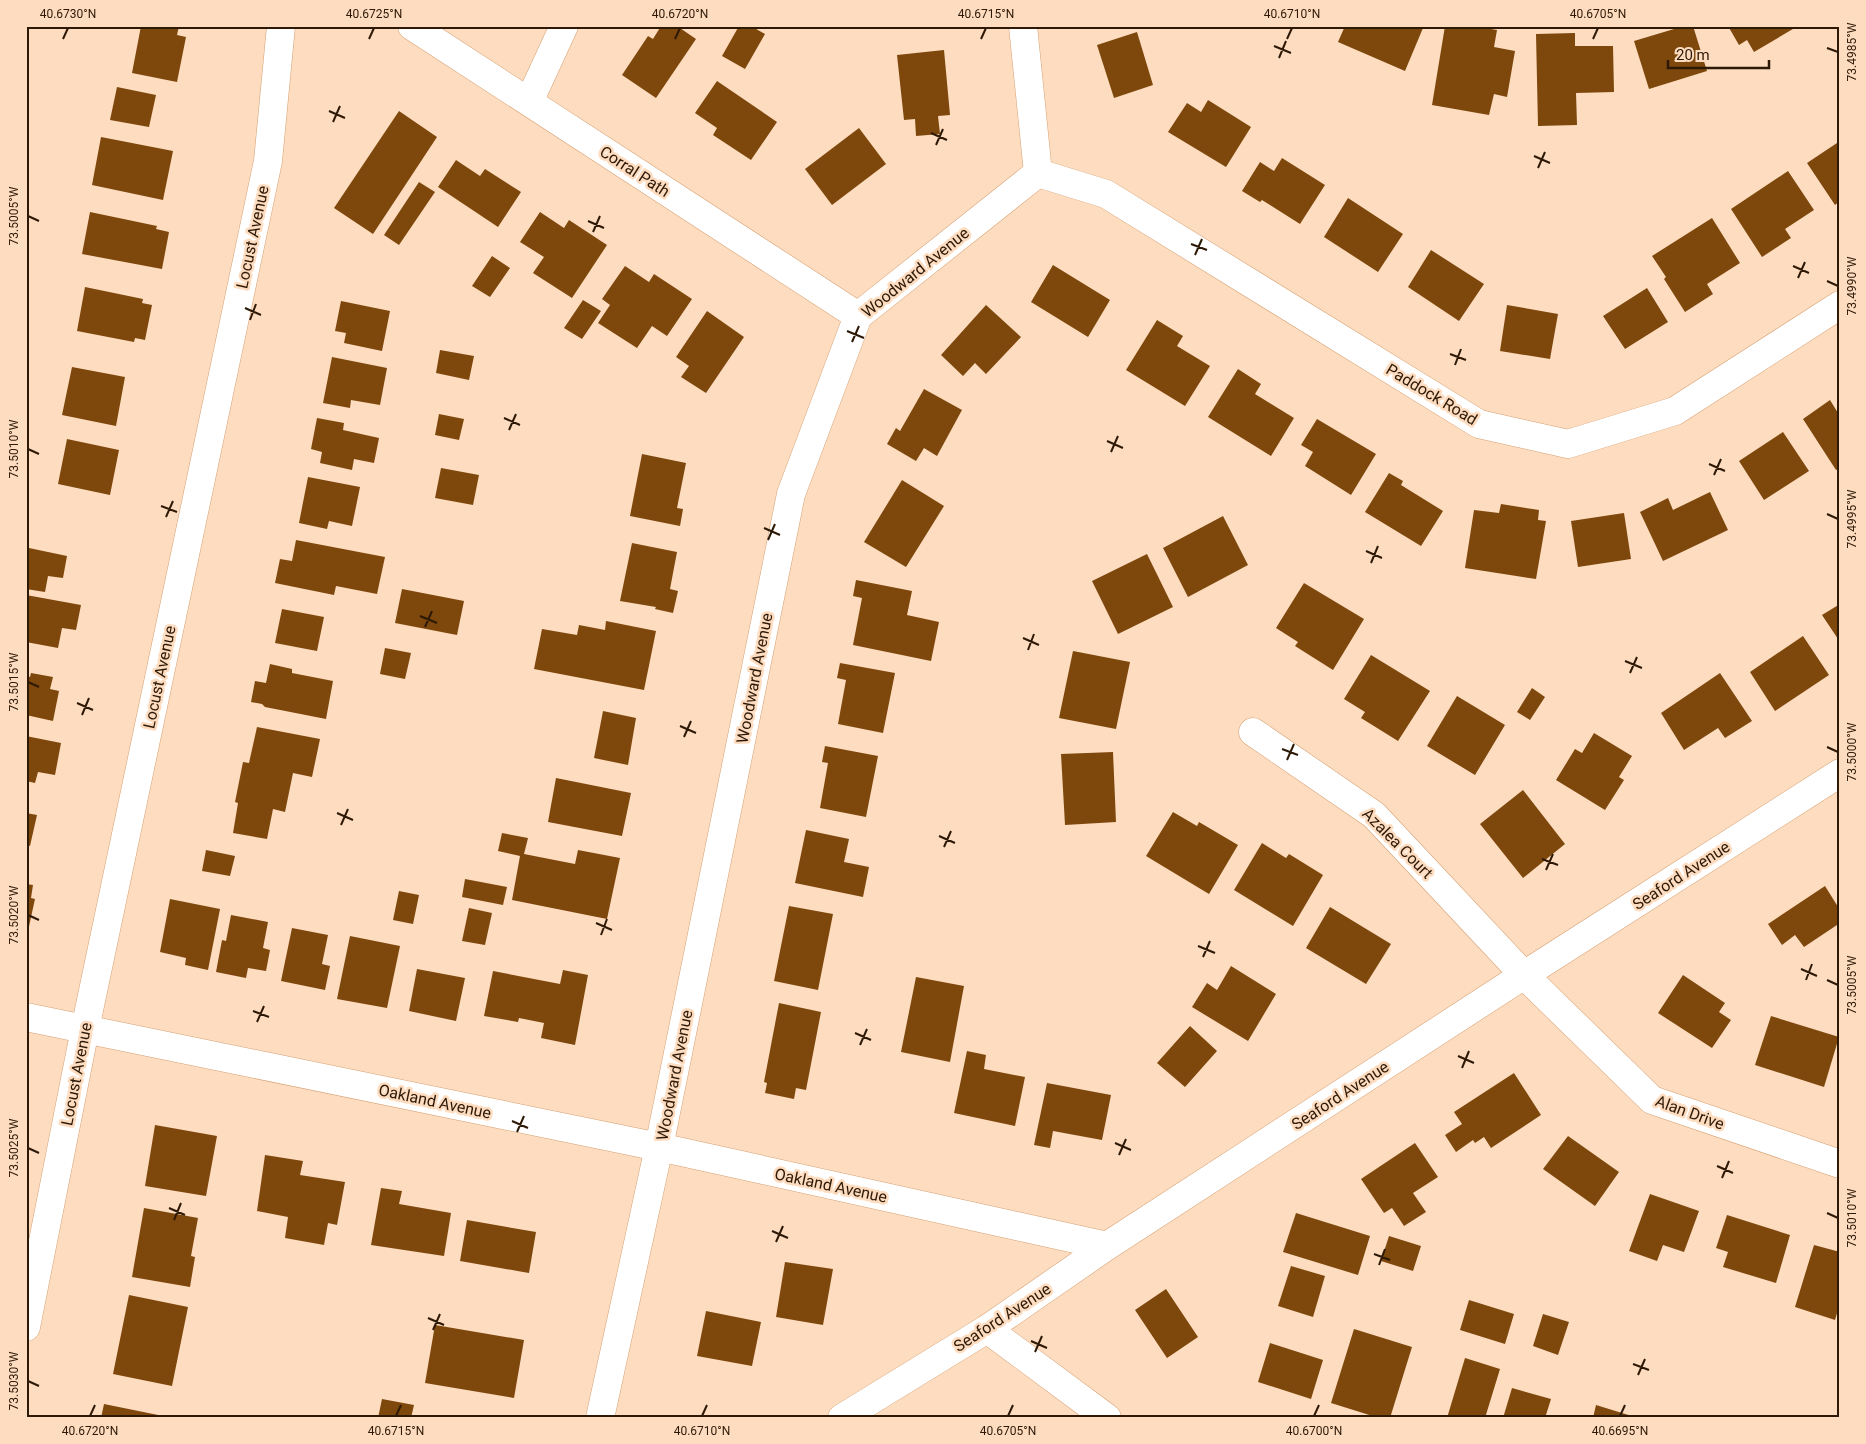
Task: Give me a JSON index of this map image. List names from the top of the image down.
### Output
{
  "streets": {
    "street": [
      "Corral Path",
      "Locust Avenue",
      "Woodward Avenue",
      "Paddock Road",
      "Azalea Court",
      "Seaford Avenue",
      "Oakland Avenue",
      "Alan Drive"
    ]
  },
  "crossings": [
    ["Corral Path", "Woodward Avenue"],
    ["Locust Avenue", "Oakland Avenue"],
    ["Woodward Avenue", "Paddock Road"],
    ["Woodward Avenue", "Oakland Avenue"],
    ["Azalea Court", "Seaford Avenue"],
    ["Azalea Court", "Alan Drive"],
    ["Seaford Avenue", "Oakland Avenue"],
    ["Seaford Avenue", "Alan Drive"]
  ],
  "scale_bar": "20 m",
  "coordinates": [
    "40.6730°N",
    "40.6725°N",
    "40.6720°N",
    "40.6715°N",
    "40.6710°N",
    "40.6705°N",
    "73.4985°W",
    "73.5005°W",
    "73.4990°W",
    "73.5010°W",
    "73.4995°W",
    "73.5015°W",
    "73.5000°W",
    "73.5020°W",
    "73.5025°W",
    "73.5030°W",
    "40.6700°N",
    "40.6695°N"
  ]
}
